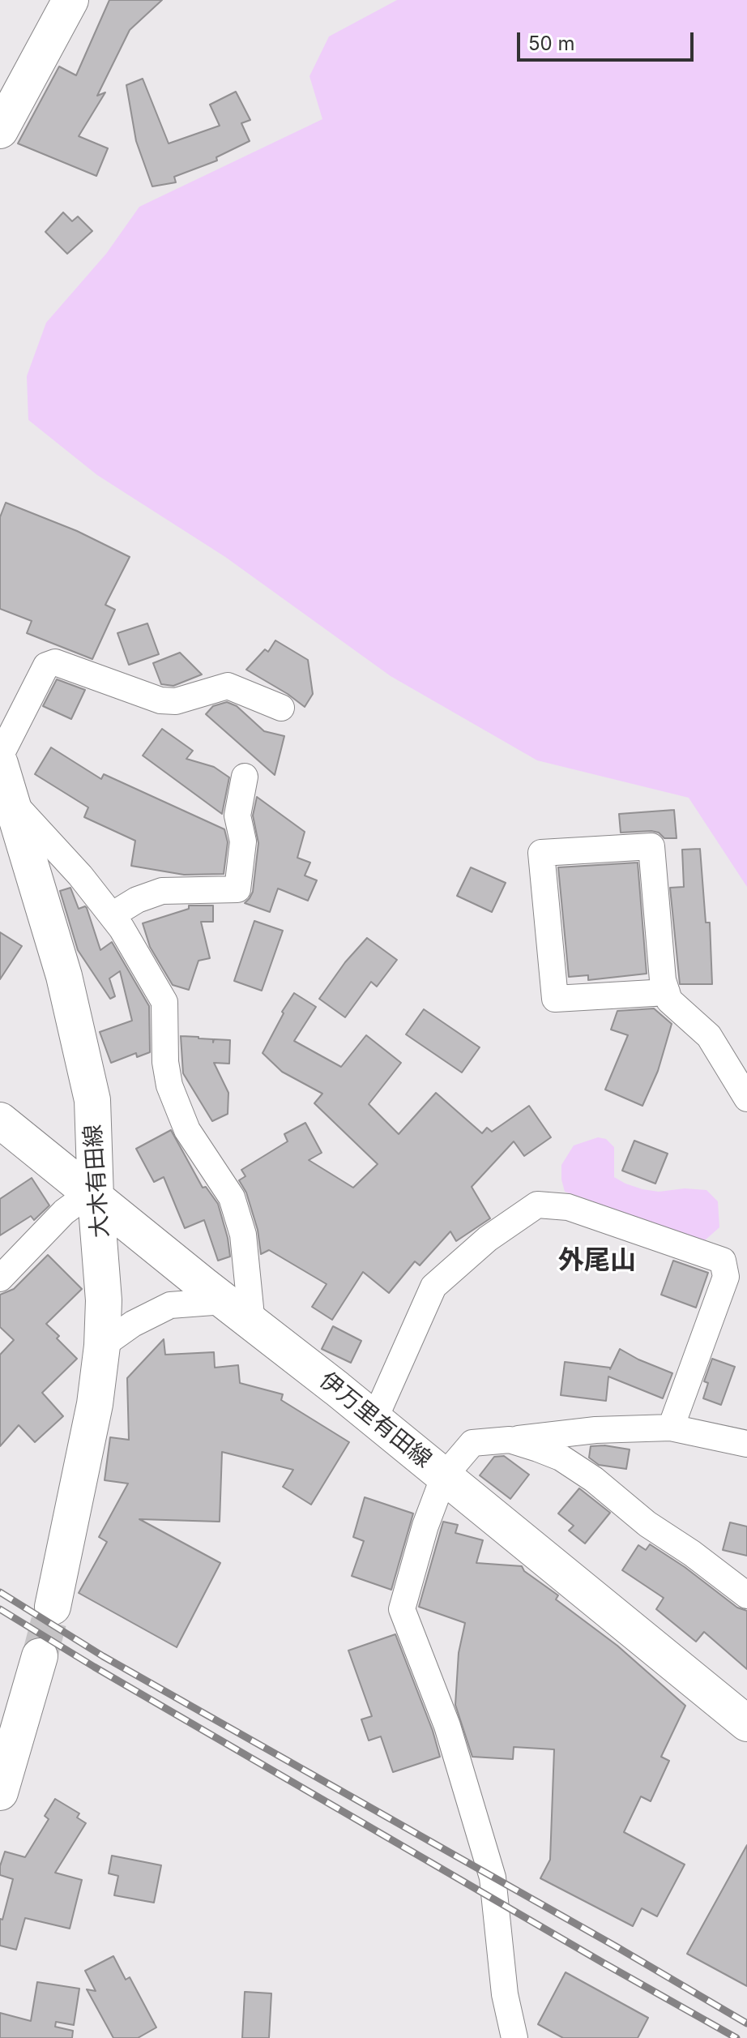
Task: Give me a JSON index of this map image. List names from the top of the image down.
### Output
{
  "streets": {
    "main road": ["大木有田線", "伊万里有田線"]
  },
  "crossings": [
    ["大木有田線", "伊万里有田線"]
  ],
  "districts": ["外尾山"],
  "scale_bar": "50 m"
}
